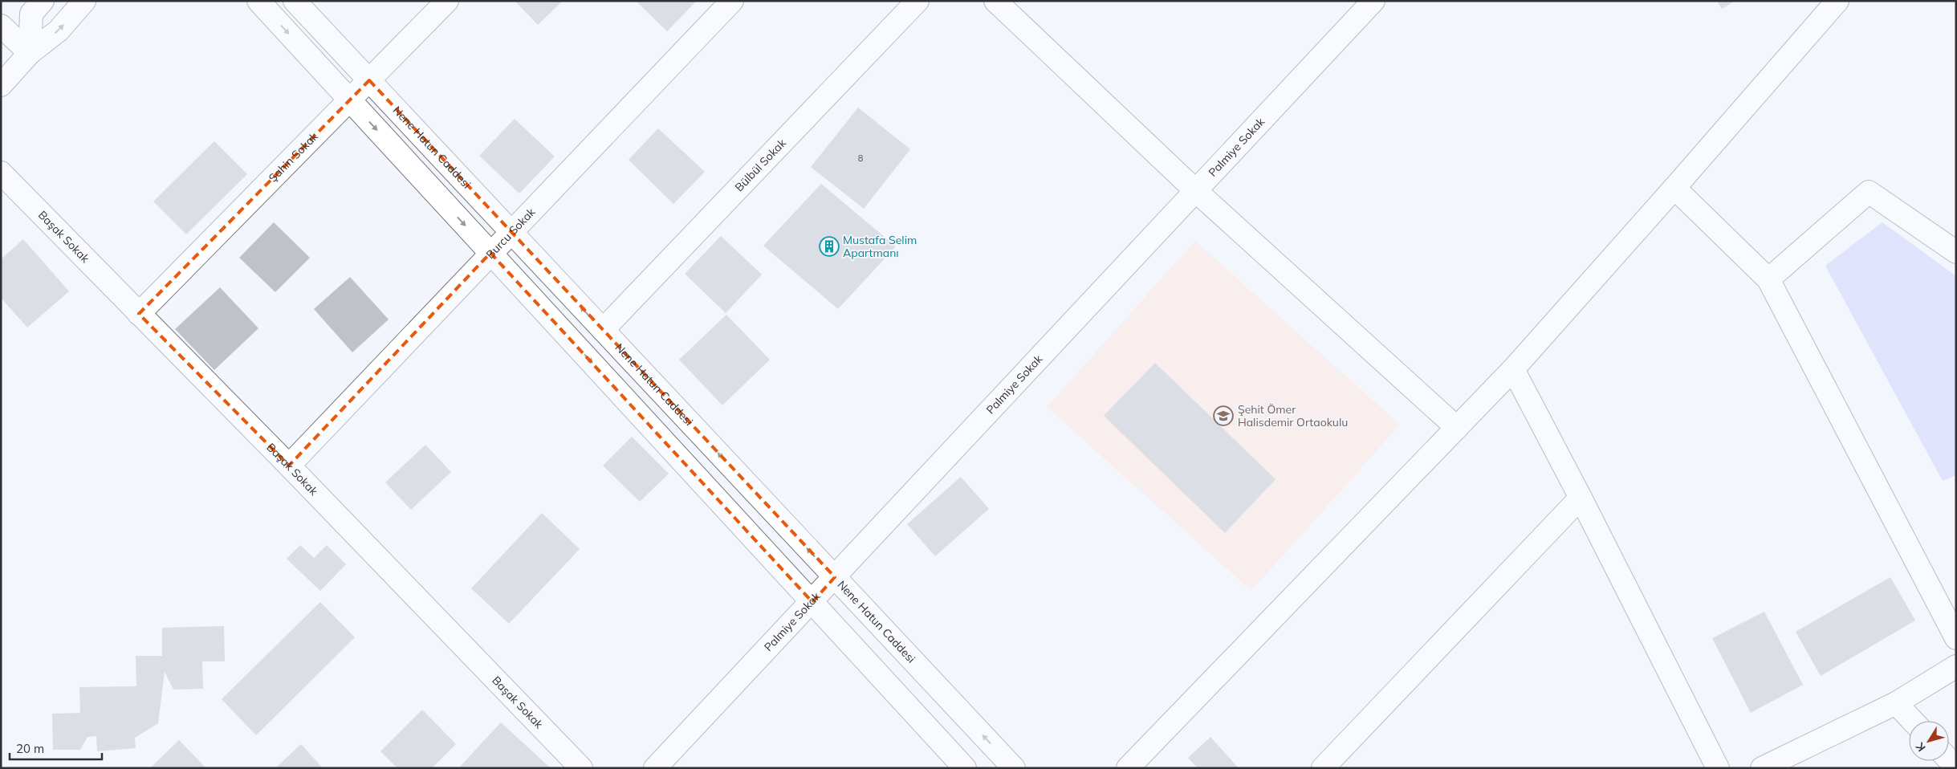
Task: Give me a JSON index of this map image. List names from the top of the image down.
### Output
{
  "streets": {
    "street": [
      "Nene Hatun Caddesi",
      "Palmiye Sokak",
      "Şahin Sokak",
      "Bülbül Sokak",
      "Burcu Sokak",
      "Başak Sokak"
    ]
  },
  "crossings": [
    ["Nene Hatun Caddesi", "Palmiye Sokak"],
    ["Nene Hatun Caddesi", "Şahin Sokak"],
    ["Nene Hatun Caddesi", "Bülbül Sokak"],
    ["Nene Hatun Caddesi", "Burcu Sokak"],
    ["Şahin Sokak", "Başak Sokak"],
    ["Burcu Sokak", "Başak Sokak"]
  ],
  "places": {
    "building": ["Mustafa Selim Apartmanı"],
    "school or university": ["Şehit Ömer Halisdemir Ortaokulu"]
  },
  "house_numbers": ["8"],
  "scale_bar": "20 m",
  "north": "bottom left"
}
